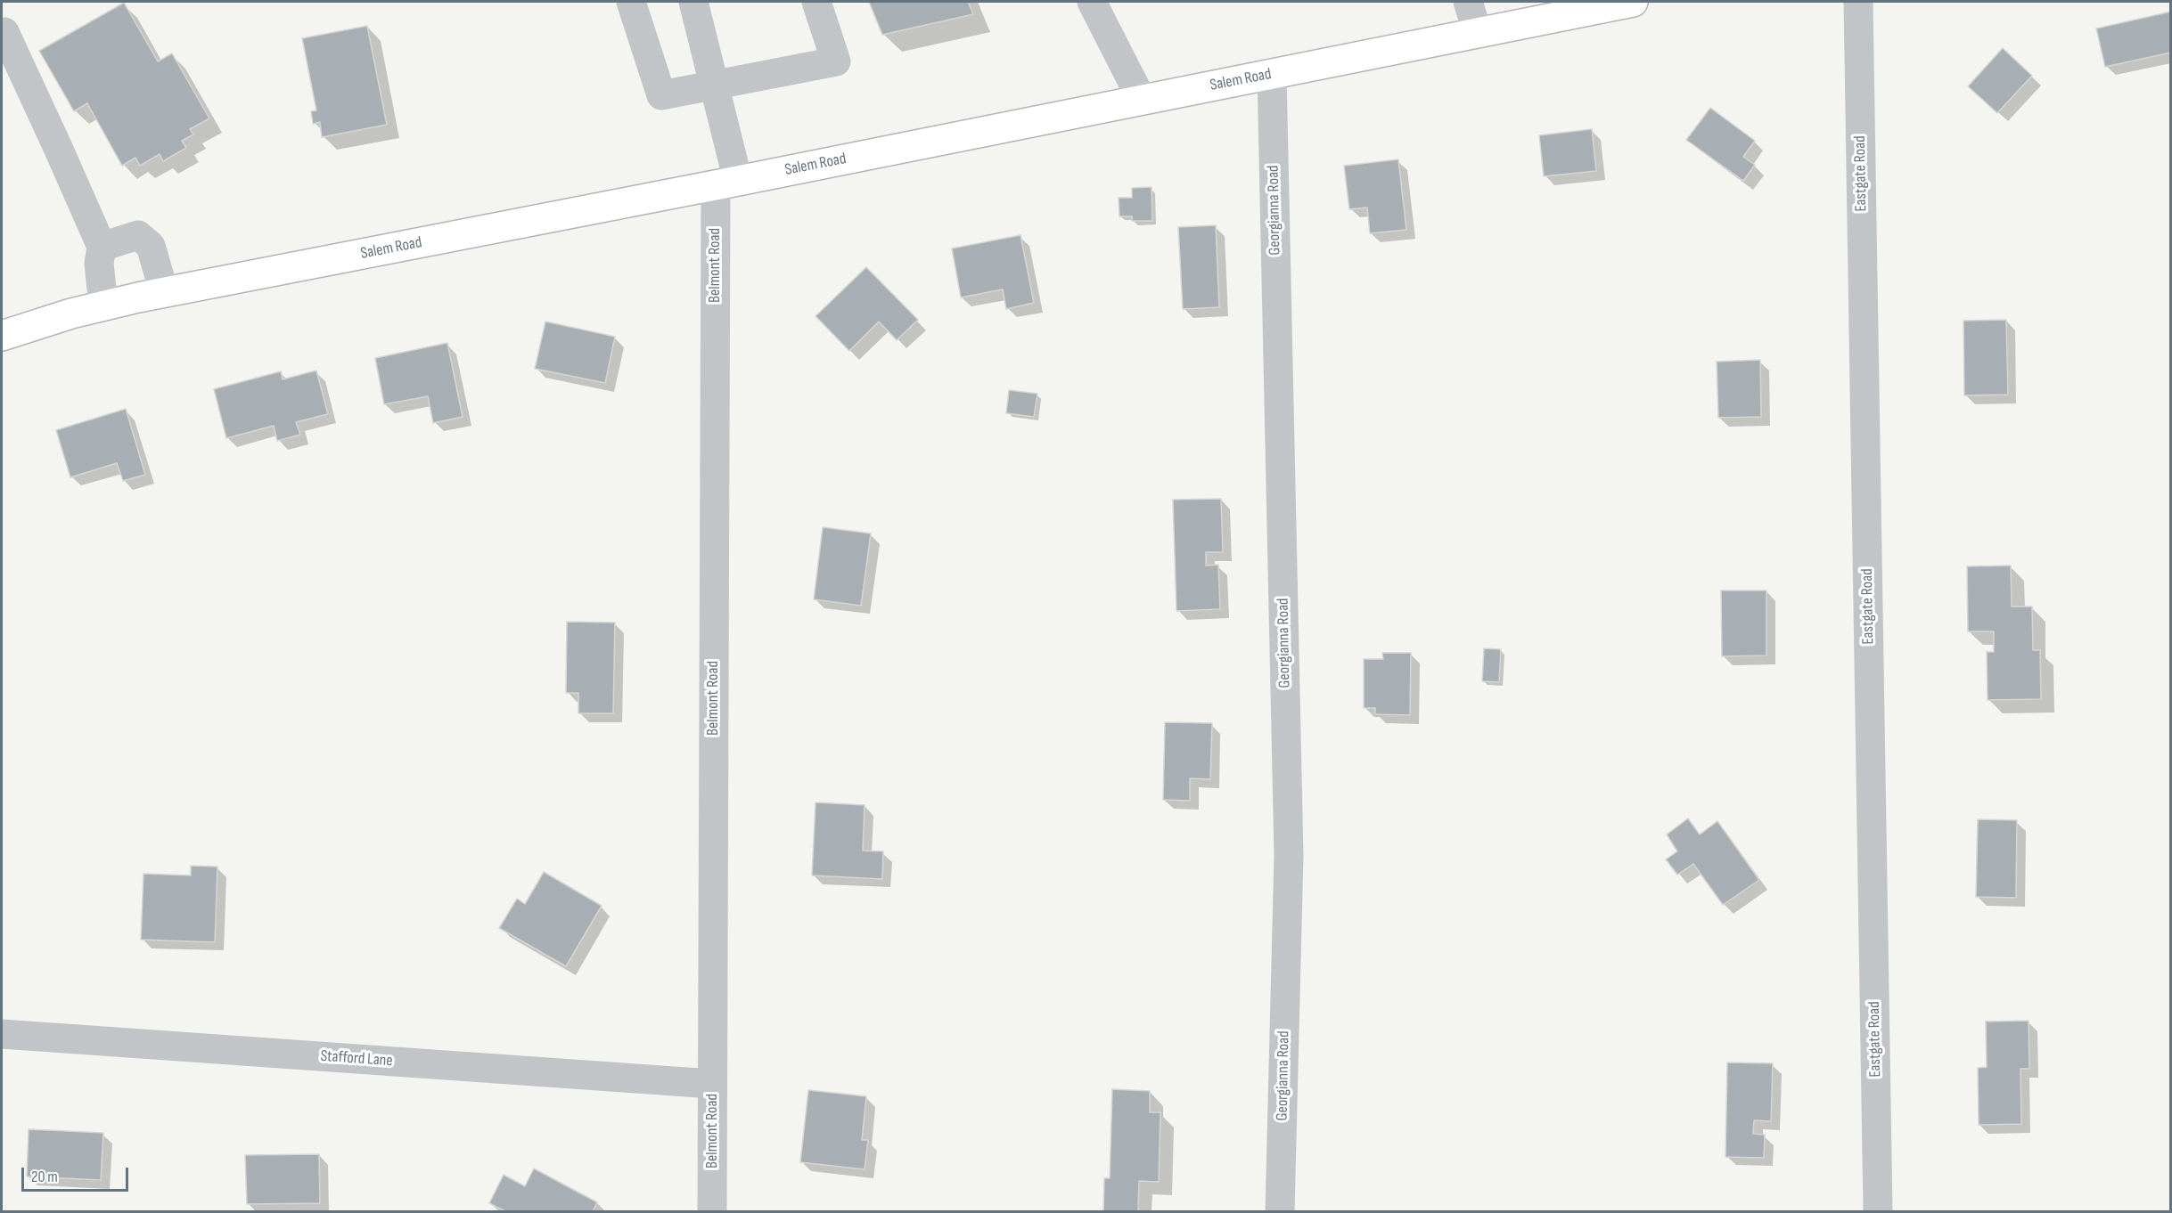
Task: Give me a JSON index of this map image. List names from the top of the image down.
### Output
{
  "streets": {
    "main road": ["Salem Road"],
    "street": [
      "Eastgate Road",
      "Georgianna Road",
      "Belmont Road",
      "Stafford Lane"
    ]
  },
  "crossings": [
    ["Salem Road", "Georgianna Road"],
    ["Salem Road", "Belmont Road"],
    ["Belmont Road", "Stafford Lane"]
  ],
  "scale_bar": "20 m"
}
